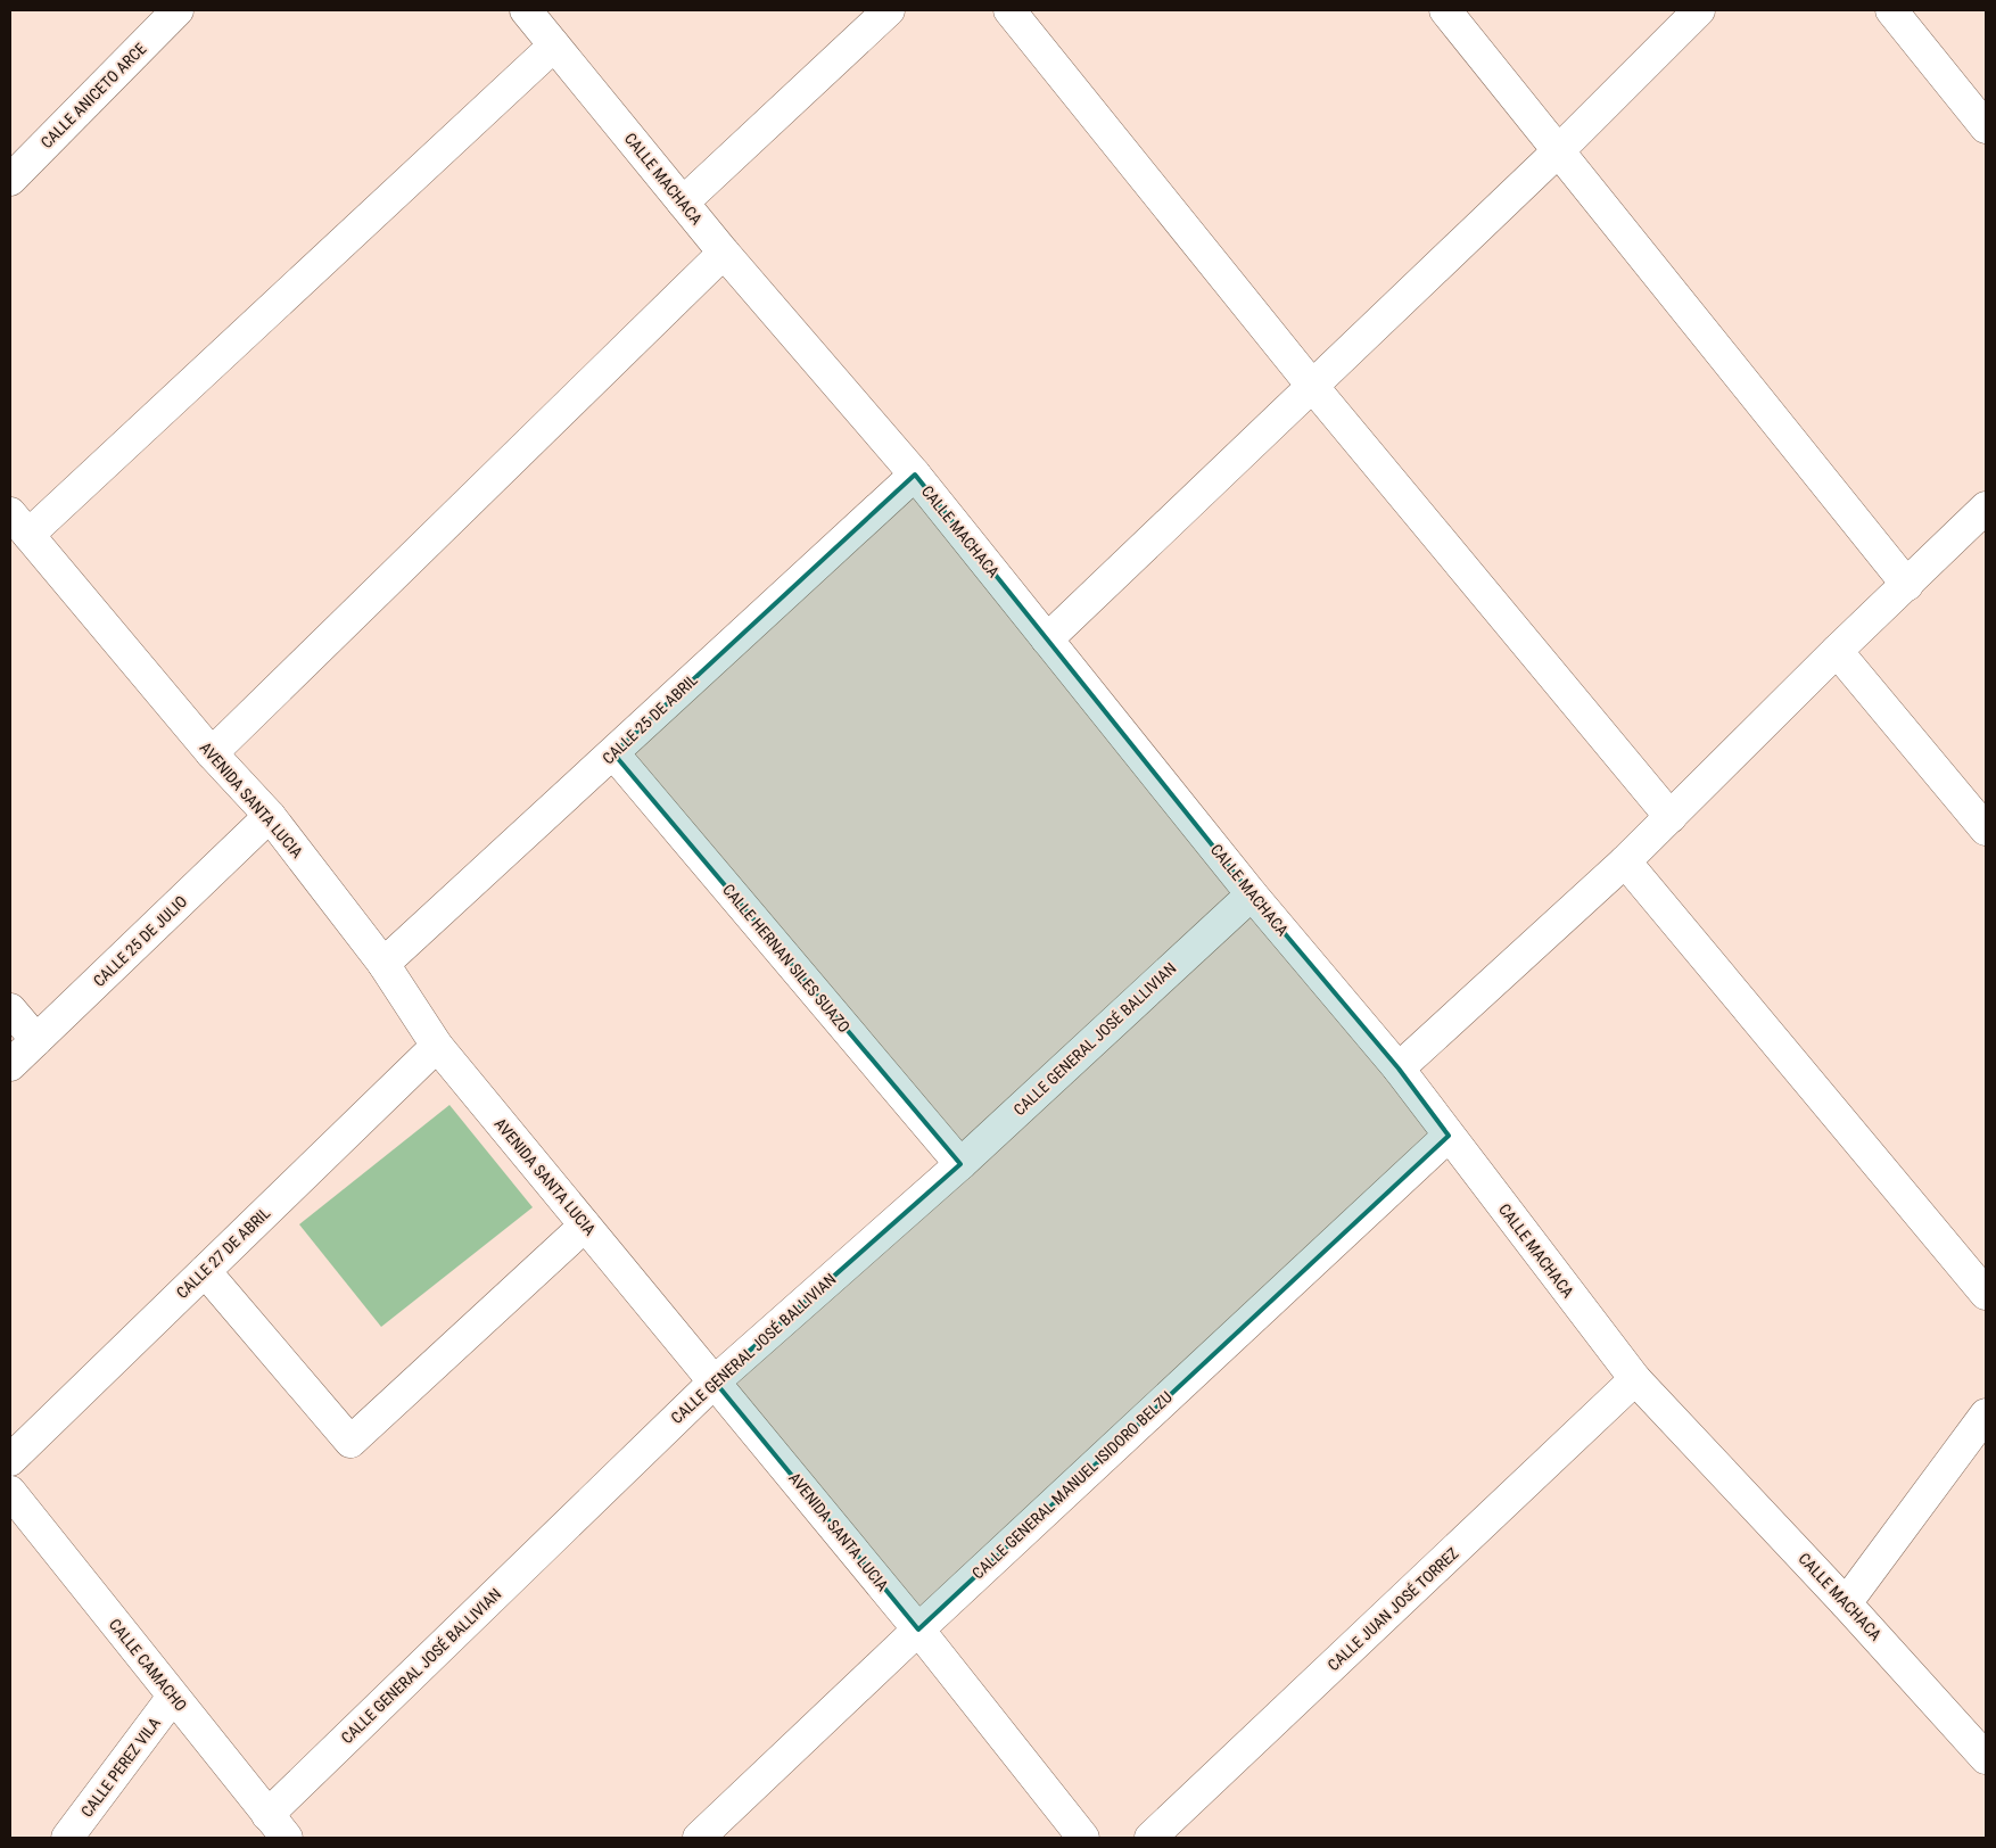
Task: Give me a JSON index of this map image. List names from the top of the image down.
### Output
{
  "streets": {
    "street": [
      "CALLE ANICETO ARCE",
      "CALLE MACHACA",
      "CALLE 25 DE ABRIL",
      "AVENIDA SANTA LUCIA",
      "CALLE 25 DE JULIO",
      "CALLE HERNAN SILES SUAZO",
      "CALLE GENERAL JOSÉ BALLIVIAN",
      "CALLE 27 DE ABRIL",
      "CALLE GENERAL MANUEL ISIDORO BELZU",
      "CALLE JUAN JOSÉ TORREZ",
      "CALLE CAMACHO",
      "CALLE PEREZ VILA"
    ]
  },
  "crossings": [
    ["CALLE MACHACA", "CALLE 25 DE ABRIL"],
    ["CALLE MACHACA", "CALLE GENERAL JOSÉ BALLIVIAN"],
    ["CALLE MACHACA", "CALLE GENERAL MANUEL ISIDORO BELZU"],
    ["CALLE MACHACA", "CALLE JUAN JOSÉ TORREZ"],
    ["CALLE 25 DE ABRIL", "AVENIDA SANTA LUCIA"],
    ["CALLE 25 DE ABRIL", "CALLE HERNAN SILES SUAZO"],
    ["AVENIDA SANTA LUCIA", "CALLE 25 DE JULIO"],
    ["AVENIDA SANTA LUCIA", "CALLE GENERAL JOSÉ BALLIVIAN"],
    ["AVENIDA SANTA LUCIA", "CALLE 27 DE ABRIL"],
    ["AVENIDA SANTA LUCIA", "CALLE GENERAL MANUEL ISIDORO BELZU"],
    ["CALLE HERNAN SILES SUAZO", "CALLE GENERAL JOSÉ BALLIVIAN"],
    ["CALLE GENERAL JOSÉ BALLIVIAN", "CALLE CAMACHO"],
    ["CALLE CAMACHO", "CALLE PEREZ VILA"]
  ]
}
